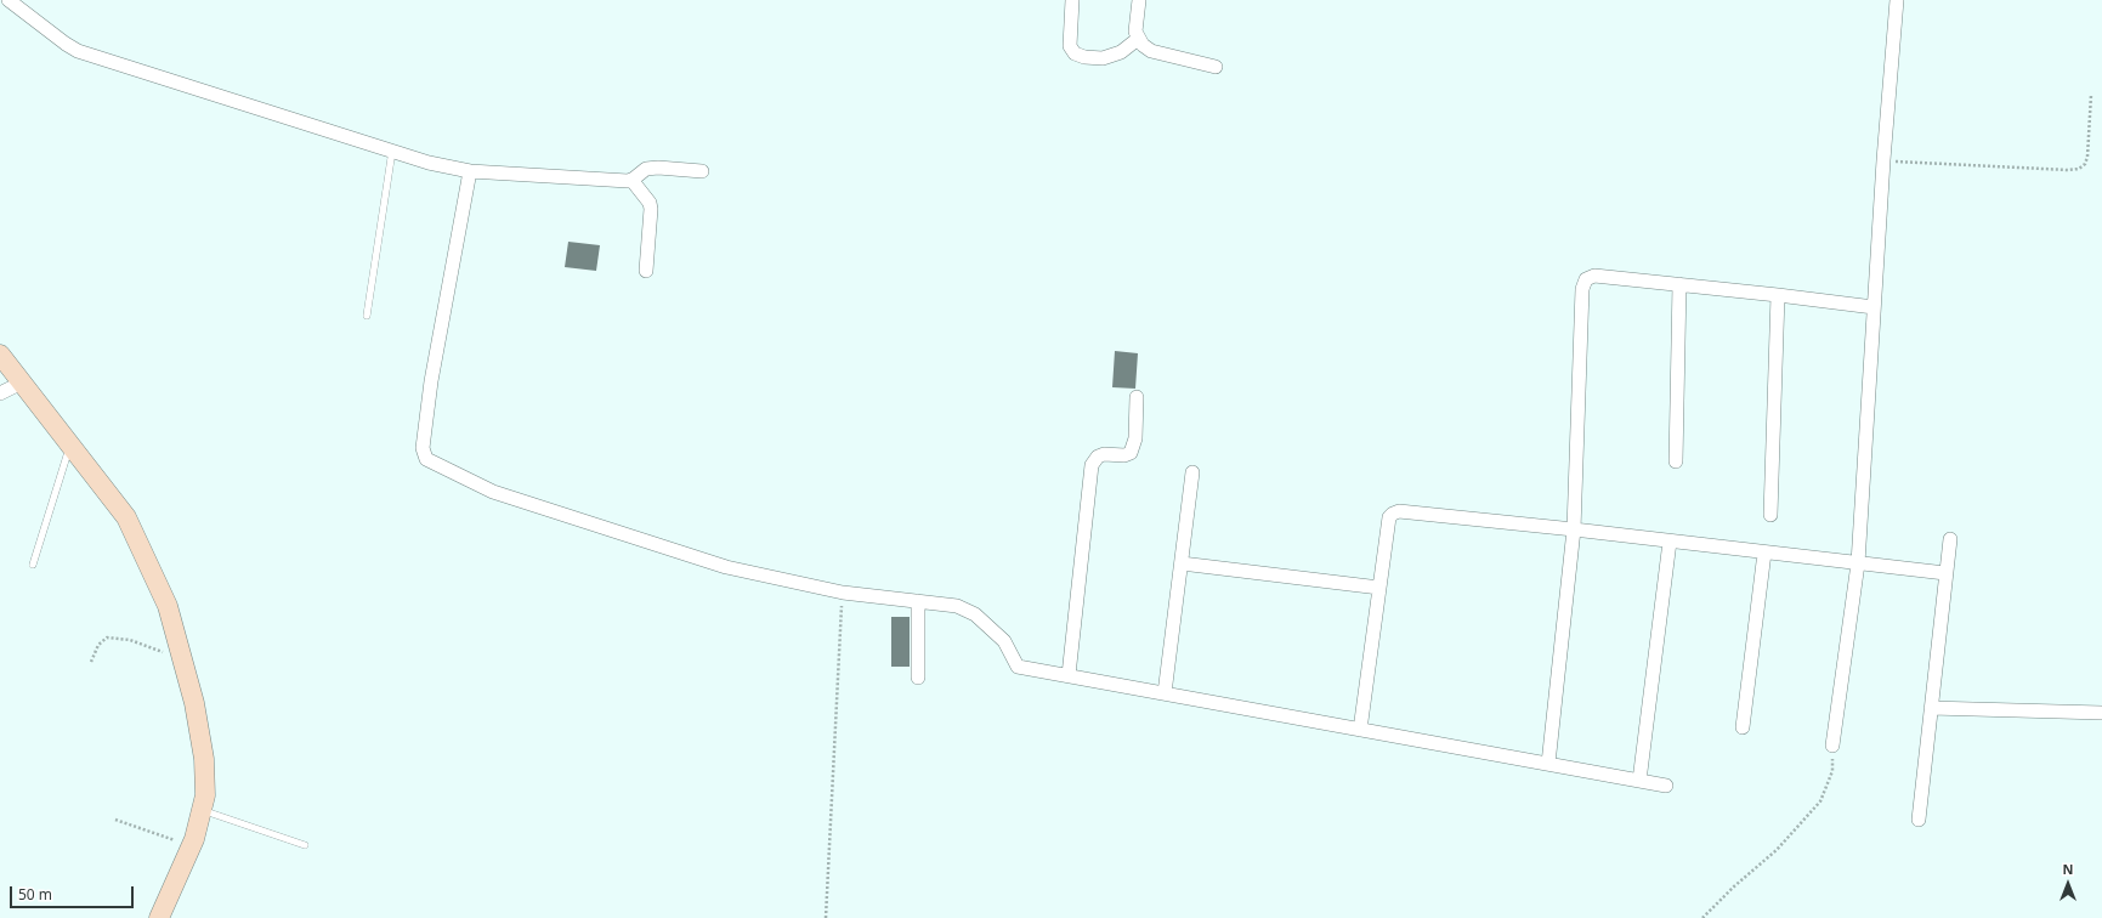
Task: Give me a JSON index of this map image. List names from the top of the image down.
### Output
{
  "scale_bar": "50 m",
  "north": "top"
}
